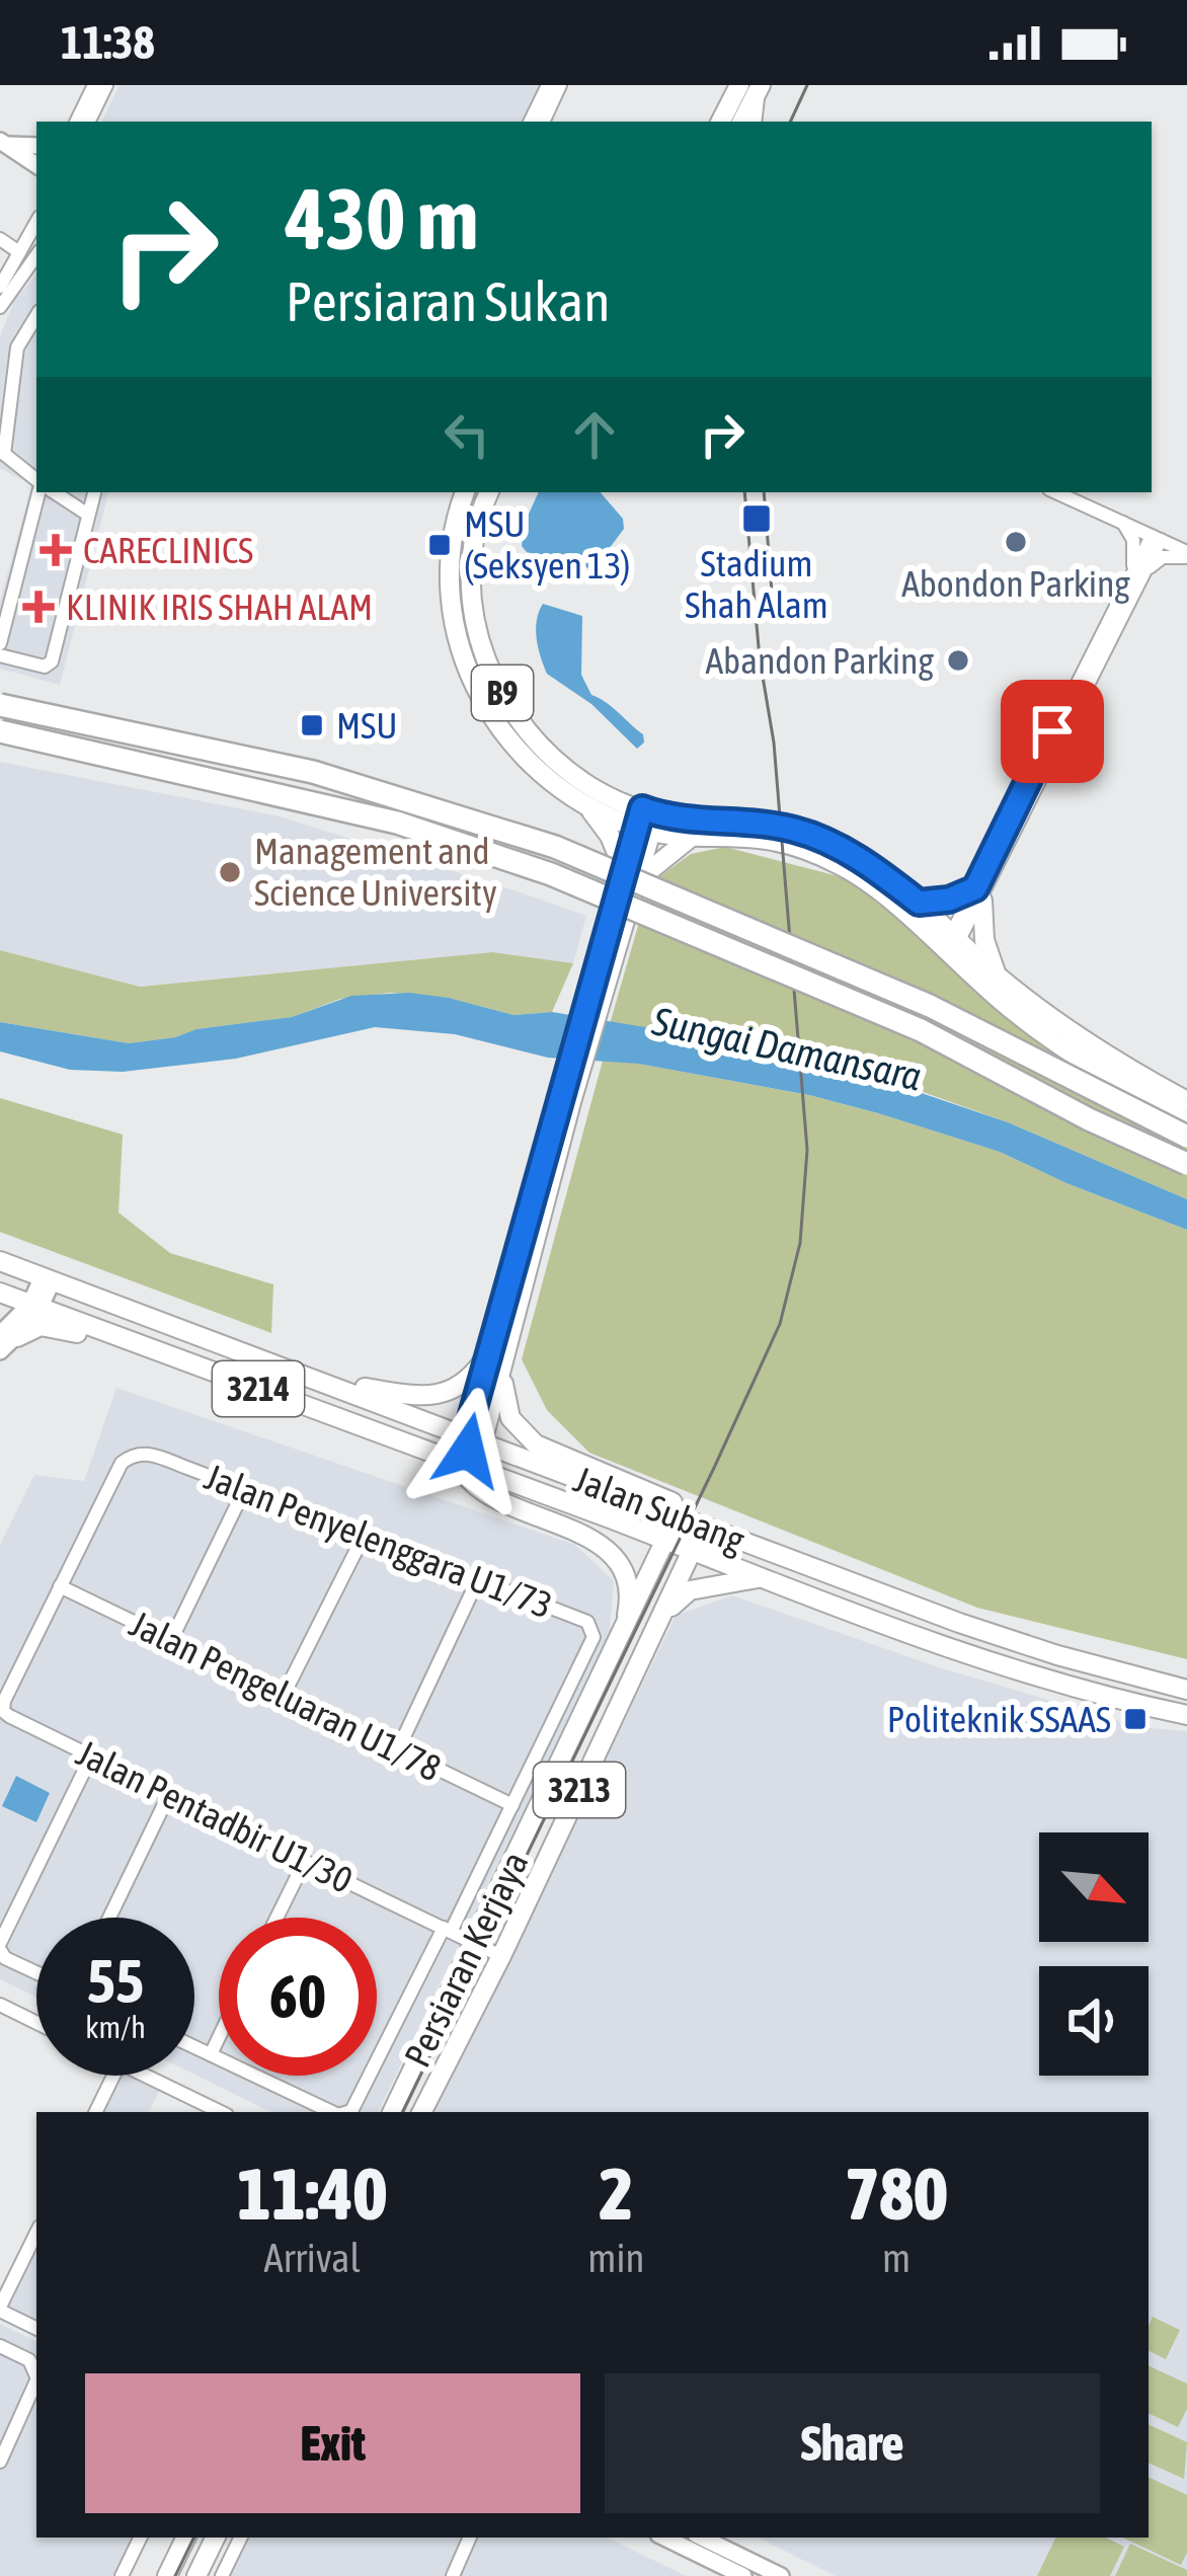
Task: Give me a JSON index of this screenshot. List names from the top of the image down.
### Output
{
  "streets": {
    "main road": [
      "B9",
      "3214",
      "Jalan Subang",
      "3213",
      "Persiaran Kerjaya"
    ],
    "street": ["Jalan Penyelenggara U1/73", "Jalan Pengeluaran U1/78", "Jalan Pentadbir U1/30"]
  },
  "crossings": [
    ["Jalan Subang", "Persiaran Kerjaya"],
    ["Jalan Penyelenggara U1/73", "Jalan Pengeluaran U1/78"],
    ["Jalan Penyelenggara U1/73", "Jalan Pentadbir U1/30"],
    ["Jalan Pengeluaran U1/78", "Jalan Pentadbir U1/30"],
    ["Jalan Pentadbir U1/30", "Persiaran Kerjaya"]
  ],
  "water": ["Sungai Damansara"],
  "places": {
    "transit": [
      "Stadium Shah Alam",
      "MSU (Seksyen 13)",
      "MSU",
      "Politeknik SSAAS"
    ],
    "other": ["Abondon Parking", "Abandon Parking", "Management and Science University"],
    "health": ["CARECLINICS", "KLINIK IRIS SHAH ALAM"]
  },
  "north": "bottom right",
  "page": {
    "status": "11:38",
    "turn": ["430 m", "Persiaran Sukan"],
    "speed": "55 km/h",
    "limit": "60",
    "eta": [
      "11:40",
      "Arrival",
      "2",
      "min",
      "780",
      "m"
    ],
    "buttons": ["Exit", "Share"]
  }
}
